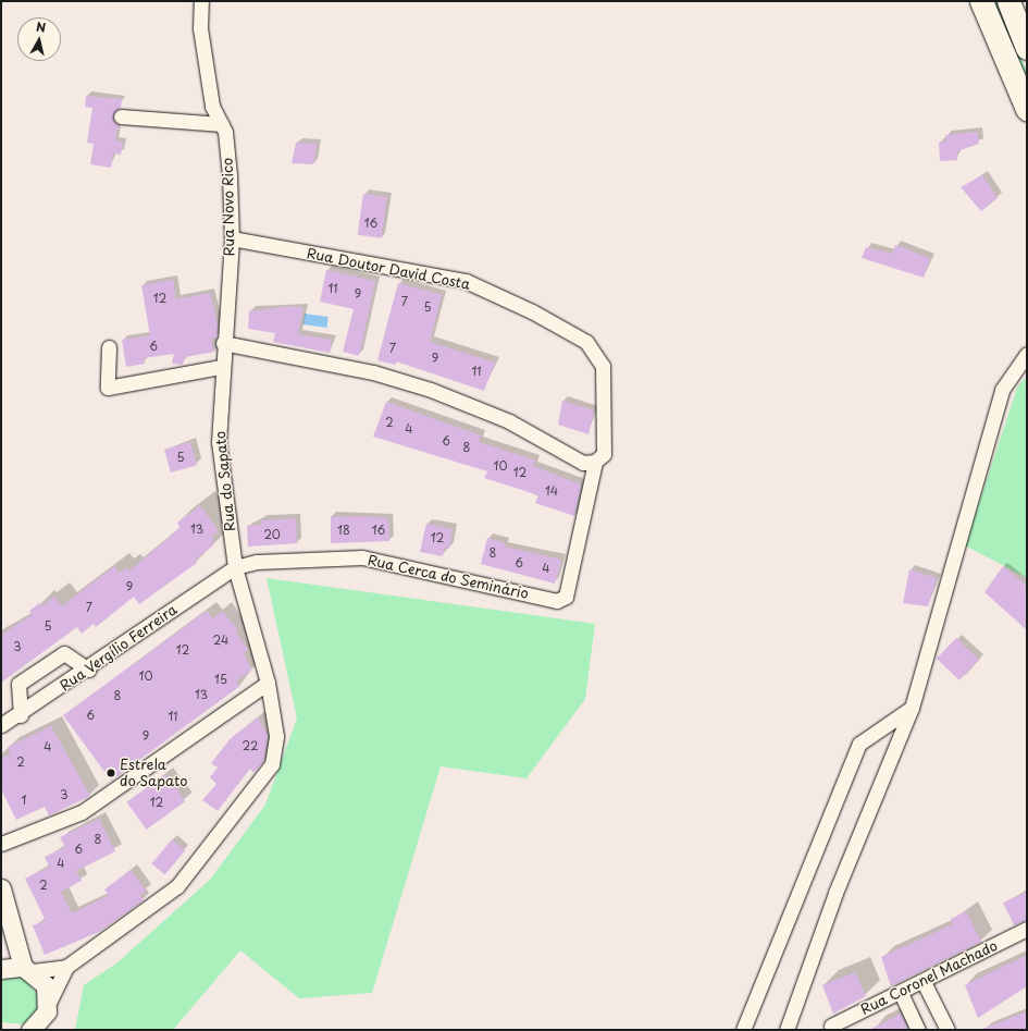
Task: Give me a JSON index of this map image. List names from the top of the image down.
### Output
{
  "streets": {
    "street": [
      "Rua Novo Rico",
      "Rua Doutor David Costa",
      "Rua do Sapato",
      "Rua Cerca do Seminário",
      "Rua Vergílio Ferreira",
      "Rua Coronel Machado"
    ]
  },
  "crossings": [
    ["Rua Novo Rico", "Rua Doutor David Costa"],
    ["Rua Novo Rico", "Rua do Sapato"],
    ["Rua Doutor David Costa", "Rua Cerca do Seminário"],
    ["Rua do Sapato", "Rua Cerca do Seminário"],
    ["Rua do Sapato", "Rua Vergílio Ferreira"],
    ["Rua Cerca do Seminário", "Rua Vergílio Ferreira"]
  ],
  "places": ["Estrela do Sapato"],
  "house_numbers": [
    "16",
    "11",
    "9",
    "12",
    "7",
    "5",
    "6",
    "7",
    "9",
    "11",
    "2",
    "4",
    "6",
    "8",
    "5",
    "10",
    "12",
    "14",
    "13",
    "18",
    "16",
    "20",
    "12",
    "8",
    "6",
    "4",
    "9",
    "7",
    "5",
    "24",
    "3",
    "12",
    "10",
    "15",
    "13",
    "8",
    "6",
    "11",
    "9",
    "22",
    "4",
    "2",
    "3",
    "1",
    "12",
    "8",
    "6",
    "4",
    "2"
  ],
  "north": "top"
}
